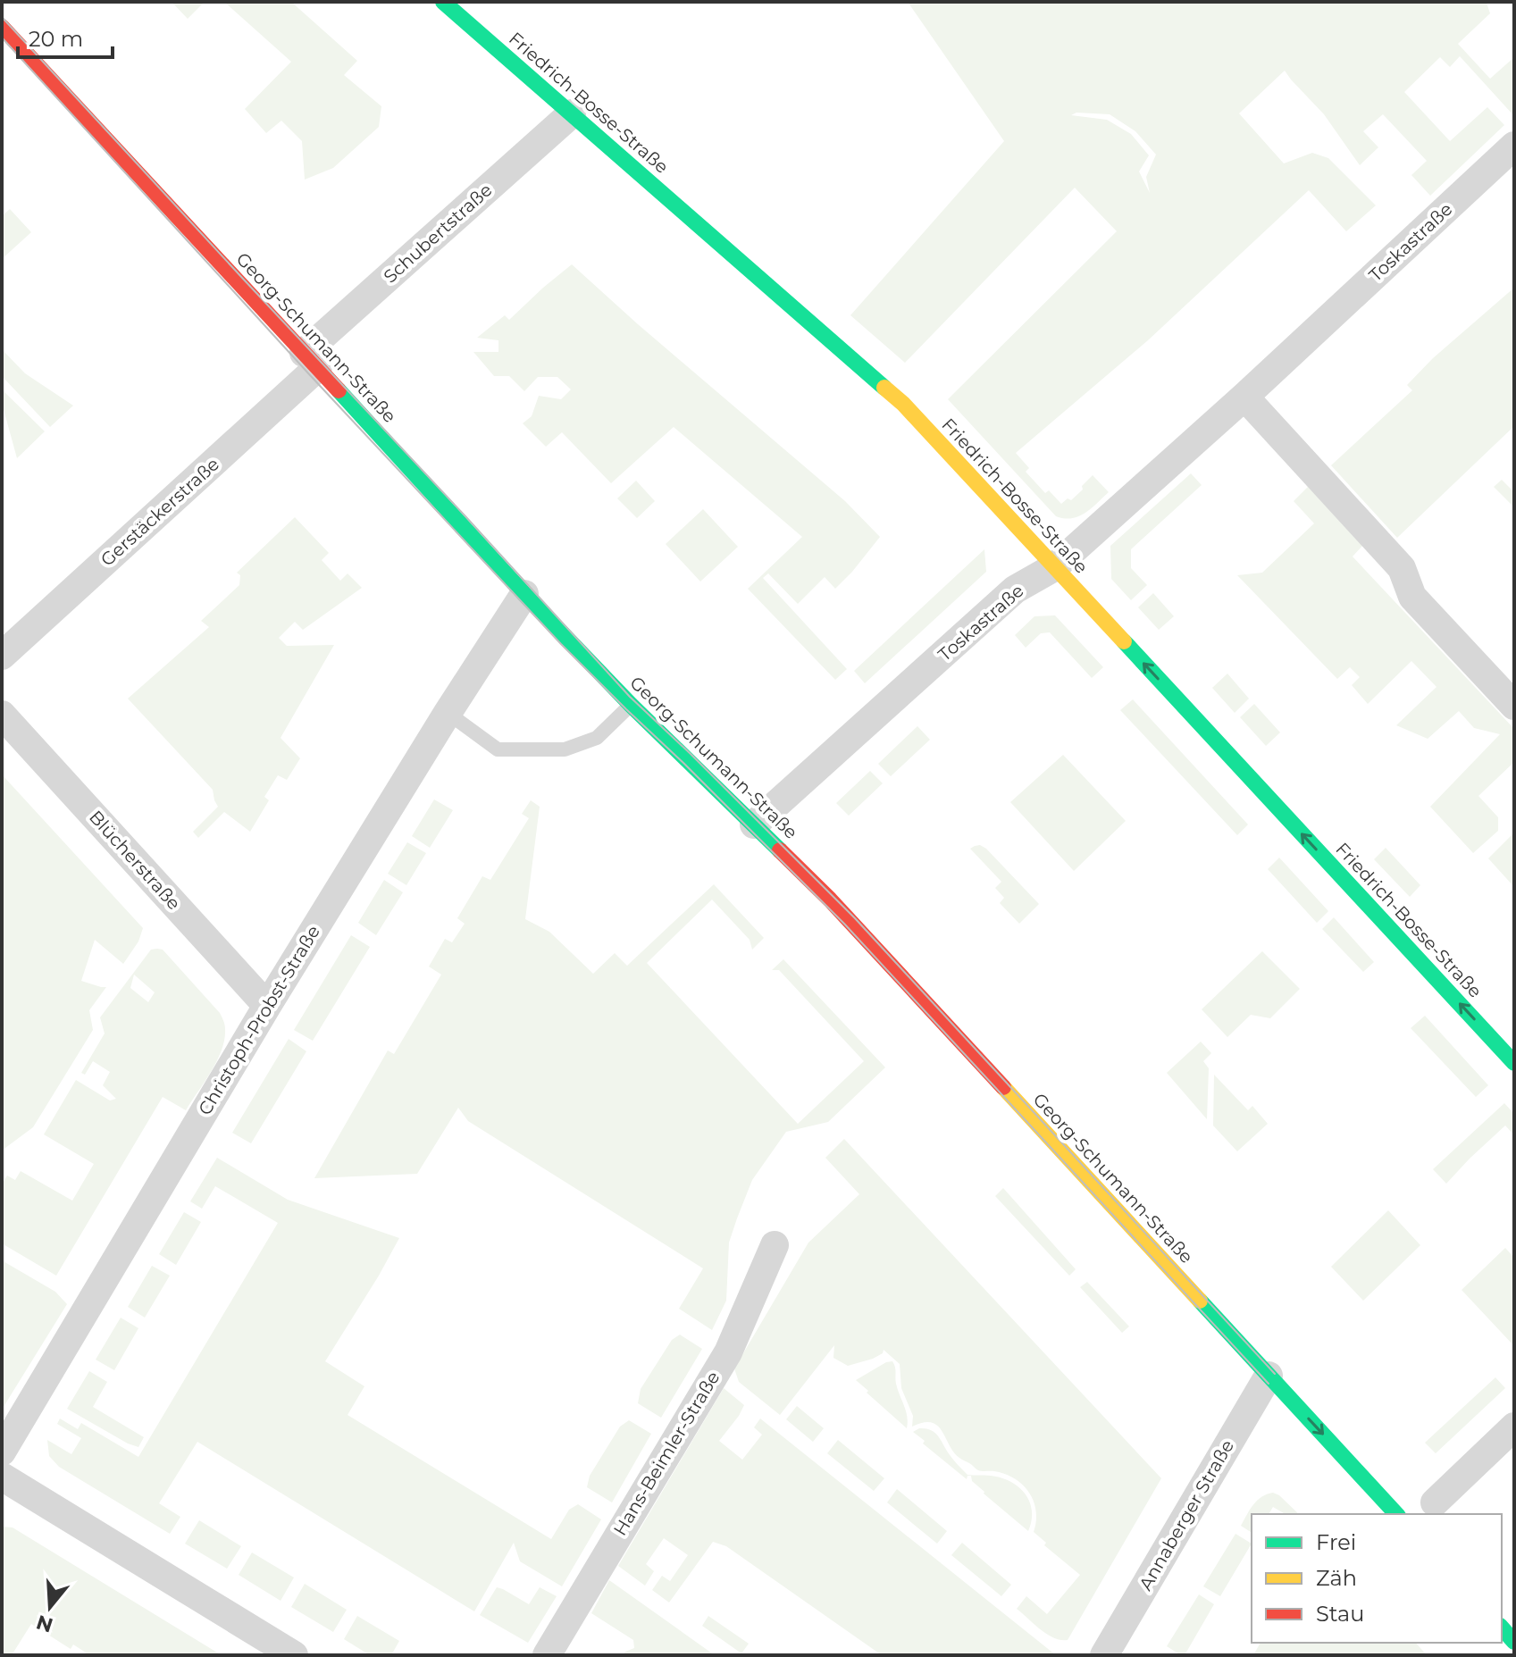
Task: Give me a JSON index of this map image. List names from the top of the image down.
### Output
{
  "streets": {
    "main road": ["Friedrich-Bosse-Straße", "Georg-Schumann-Straße"],
    "street": [
      "Schubertstraße",
      "Toskastraße",
      "Gerstäckerstraße",
      "Blücherstraße",
      "Christoph-Probst-Straße",
      "Hans-Beimler-Straße",
      "Annaberger Straße"
    ]
  },
  "crossings": [
    ["Friedrich-Bosse-Straße", "Schubertstraße"],
    ["Friedrich-Bosse-Straße", "Toskastraße"],
    ["Schubertstraße", "Georg-Schumann-Straße"],
    ["Schubertstraße", "Gerstäckerstraße"],
    ["Toskastraße", "Georg-Schumann-Straße"],
    ["Georg-Schumann-Straße", "Gerstäckerstraße"],
    ["Georg-Schumann-Straße", "Christoph-Probst-Straße"],
    ["Georg-Schumann-Straße", "Annaberger Straße"],
    ["Blücherstraße", "Christoph-Probst-Straße"]
  ],
  "one_way": ["Friedrich-Bosse-Straße"],
  "legend": ["Frei", "Zäh", "Stau"],
  "scale_bar": "20 m",
  "north": "bottom"
}
